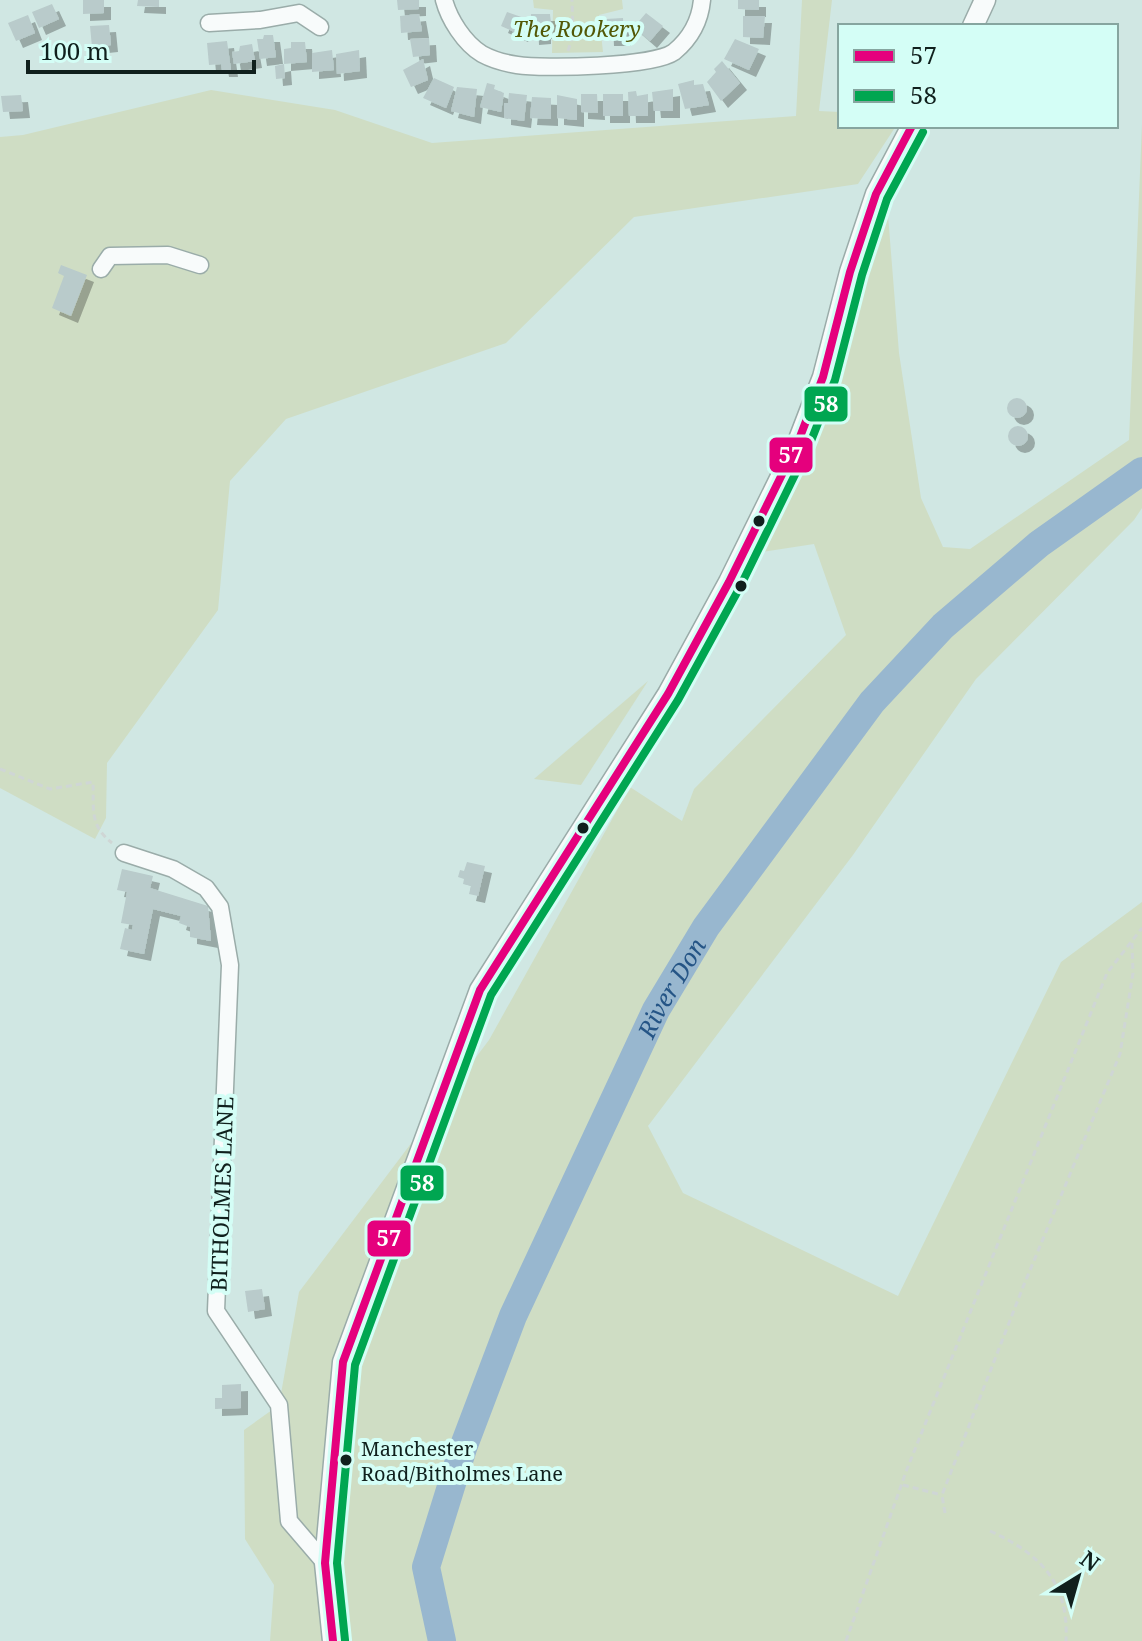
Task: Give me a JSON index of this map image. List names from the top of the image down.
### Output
{
  "streets": {
    "street": ["BITHOLMES LANE"]
  },
  "water": ["River Don"],
  "parks": ["The Rookery"],
  "places": ["Manchester Road/Bitholmes Lane"],
  "lines": ["transit line 57", "transit line 58"],
  "legend": ["57", "58"],
  "scale_bar": "100 m",
  "north": "top right"
}
